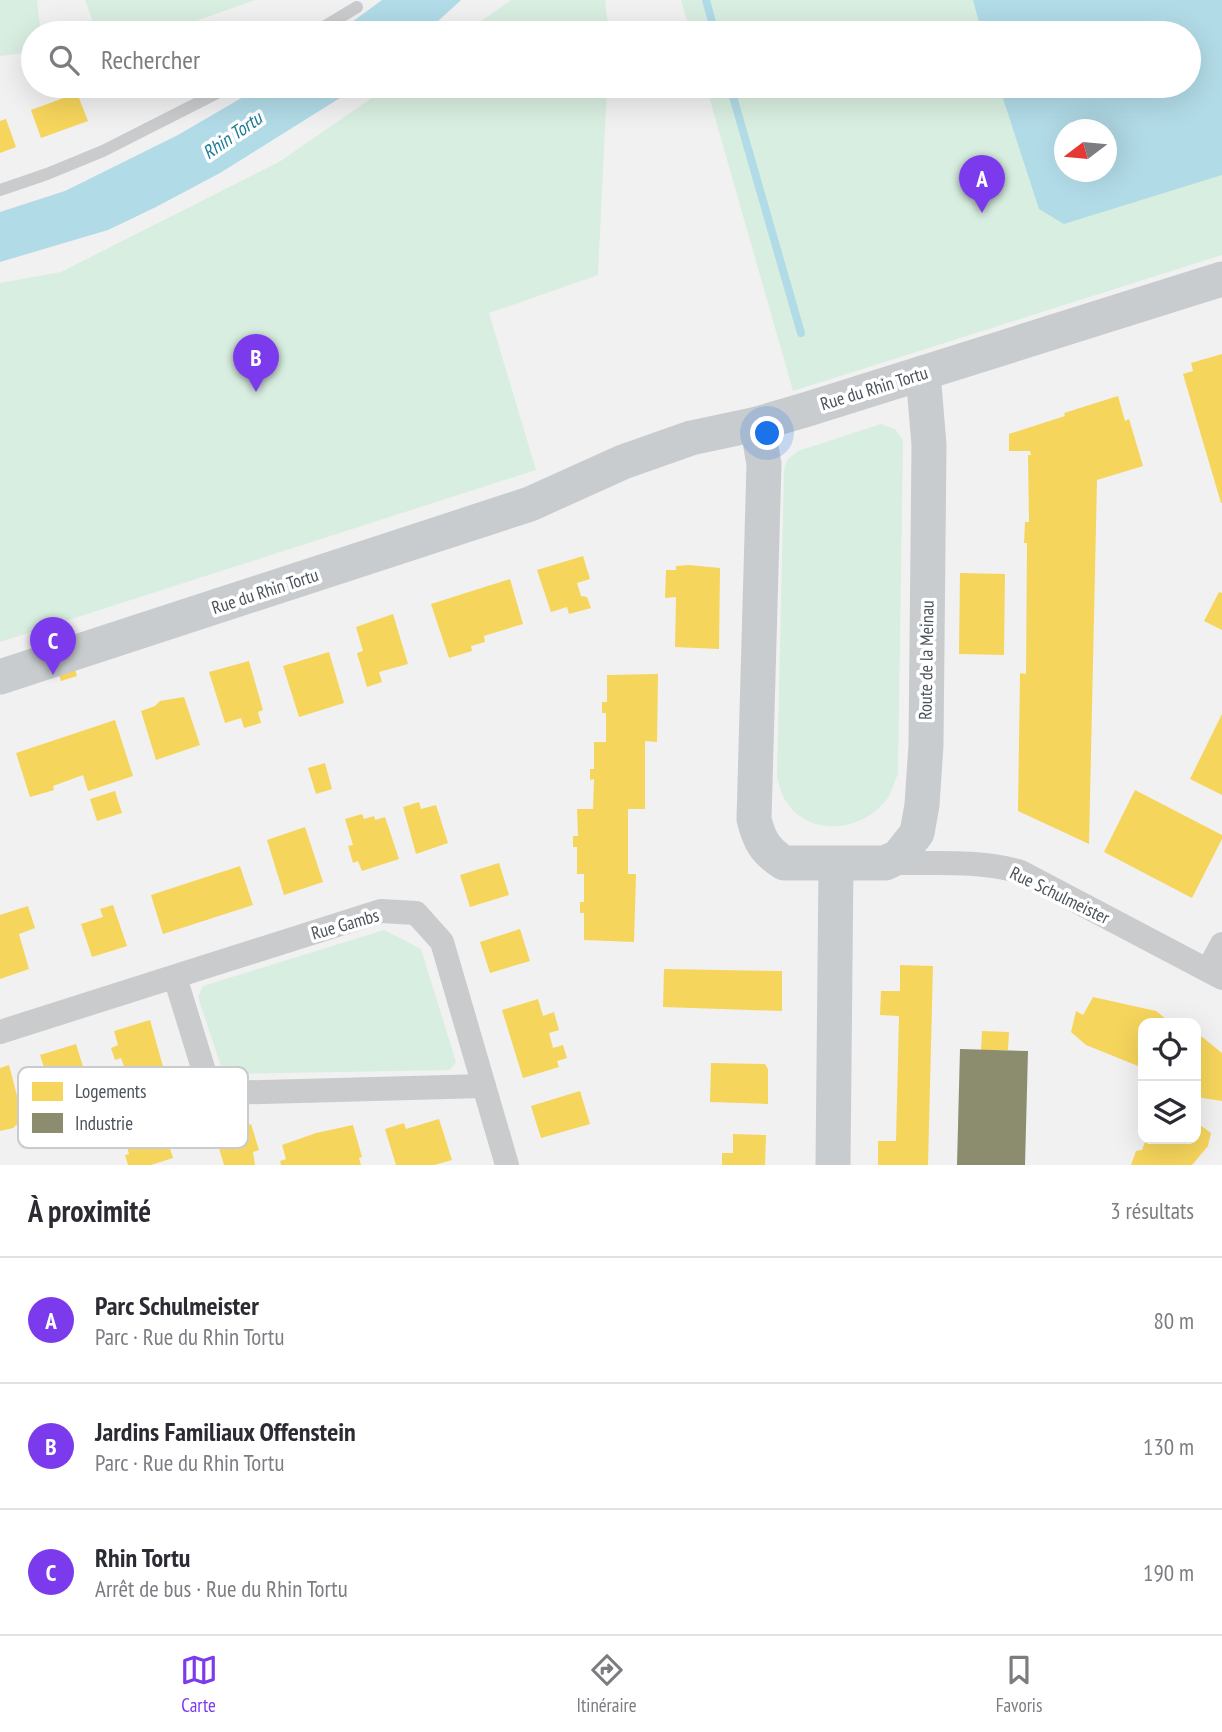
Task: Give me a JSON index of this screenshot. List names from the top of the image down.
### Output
{
  "streets": {
    "street": [
      "Rue du Rhin Tortu",
      "Route de la Meinau",
      "Rue Schulmeister",
      "Rue Gambs"
    ]
  },
  "crossings": [
    ["Rue du Rhin Tortu", "Route de la Meinau"],
    ["Route de la Meinau", "Rue Schulmeister"]
  ],
  "water": ["Rhin Tortu"],
  "legend": ["Logements", "Industrie"],
  "north": "left",
  "page": {
    "search": "Rechercher",
    "pins": ["A", "B", "C"],
    "heading": ["À proximité", "3 résultats"],
    "list": [
      {
        "mark": "A",
        "name": "Parc Schulmeister",
        "note": "Parc · Rue du Rhin Tortu",
        "value": "80 m"
      },
      {
        "mark": "B",
        "name": "Jardins Familiaux Offenstein",
        "note": "Parc · Rue du Rhin Tortu",
        "value": "130 m"
      },
      {
        "mark": "C",
        "name": "Rhin Tortu",
        "note": "Arrêt de bus · Rue du Rhin Tortu",
        "value": "190 m"
      }
    ],
    "nav": ["Carte", "Itinéraire", "Favoris"]
  }
}
